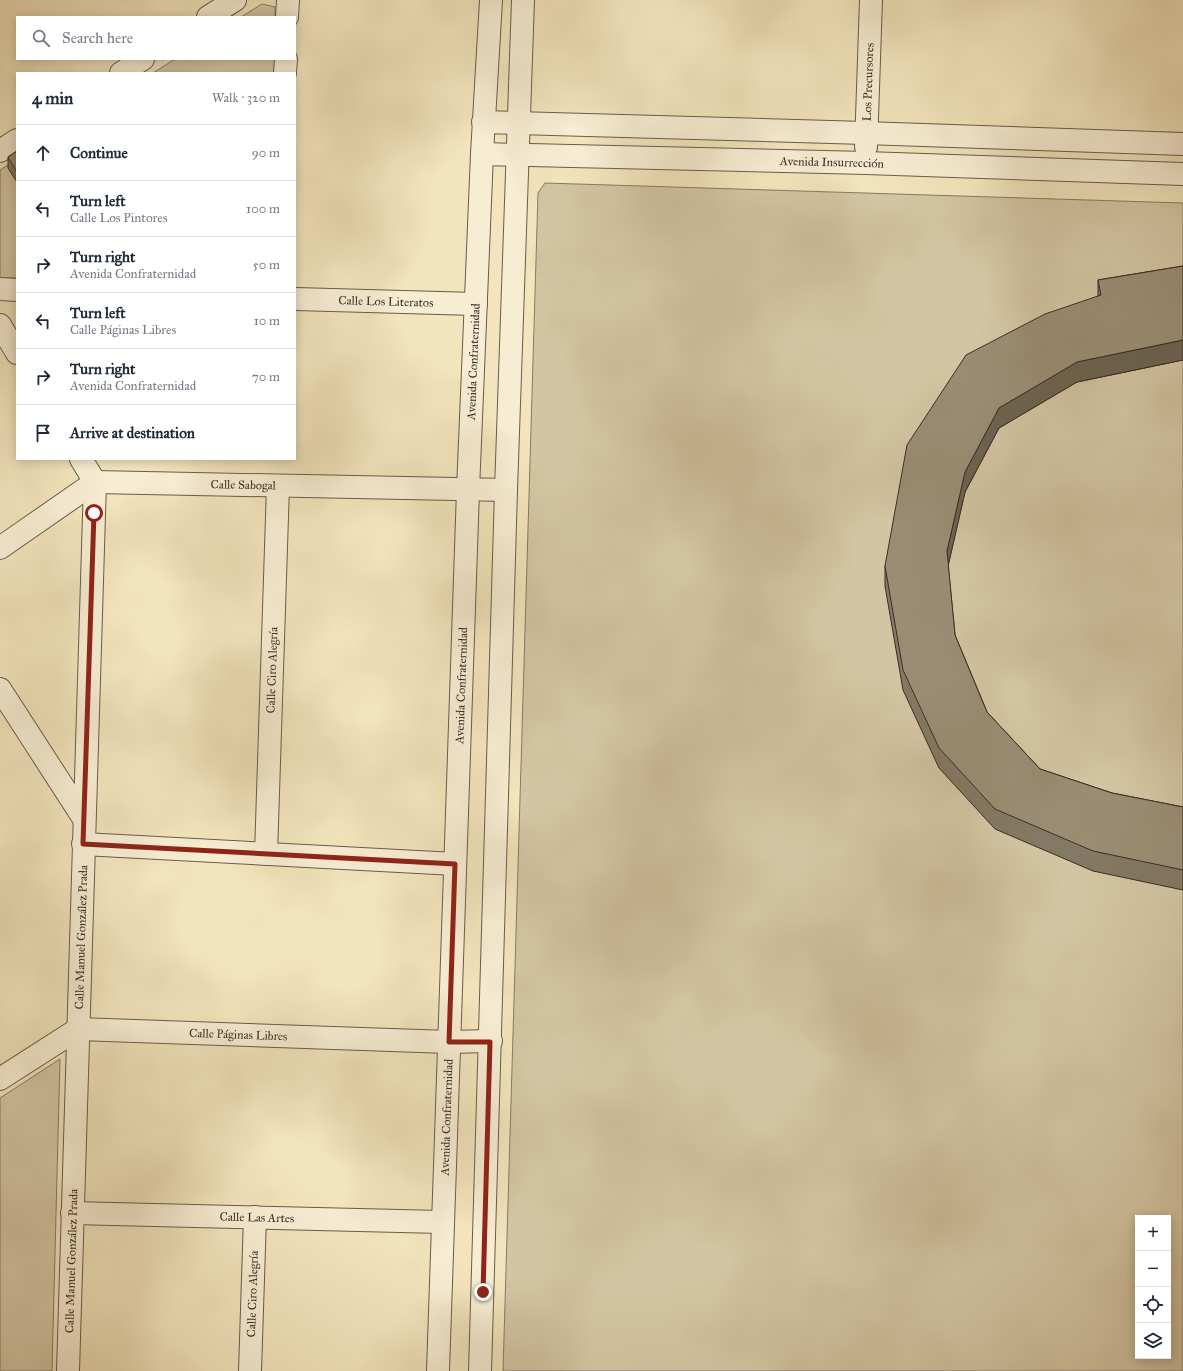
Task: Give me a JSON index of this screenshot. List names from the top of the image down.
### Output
{
  "streets": {
    "street": [
      "Los Precursores",
      "Avenida Insurrección",
      "Calle Los Literatos",
      "Avenida Confraternidad",
      "Calle Sabogal",
      "Calle Ciro Alegría",
      "Calle Manuel González Prada",
      "Calle Páginas Libres",
      "Calle Las Artes"
    ]
  },
  "crossings": [
    ["Los Precursores", "Avenida Insurrección"],
    ["Avenida Insurrección", "Avenida Confraternidad"],
    ["Calle Los Literatos", "Avenida Confraternidad"],
    ["Avenida Confraternidad", "Calle Sabogal"],
    ["Avenida Confraternidad", "Calle Páginas Libres"],
    ["Avenida Confraternidad", "Calle Las Artes"],
    ["Calle Sabogal", "Calle Ciro Alegría"],
    ["Calle Sabogal", "Calle Manuel González Prada"],
    ["Calle Ciro Alegría", "Calle Las Artes"],
    ["Calle Manuel González Prada", "Calle Páginas Libres"],
    ["Calle Manuel González Prada", "Calle Las Artes"]
  ],
  "page": {
    "search": "Search here",
    "heading": ["4 min", "Walk · 320 m"],
    "list": [
      ["Continue", "90 m"],
      ["Turn left", "Calle Los Pintores", "100 m"],
      ["Turn right", "Avenida Confraternidad", "50 m"],
      ["Turn left", "Calle Páginas Libres", "10 m"],
      ["Turn right", "Avenida Confraternidad", "70 m"],
      "Arrive at destination"
    ],
    "map_buttons": ["+", "−"]
  }
}
